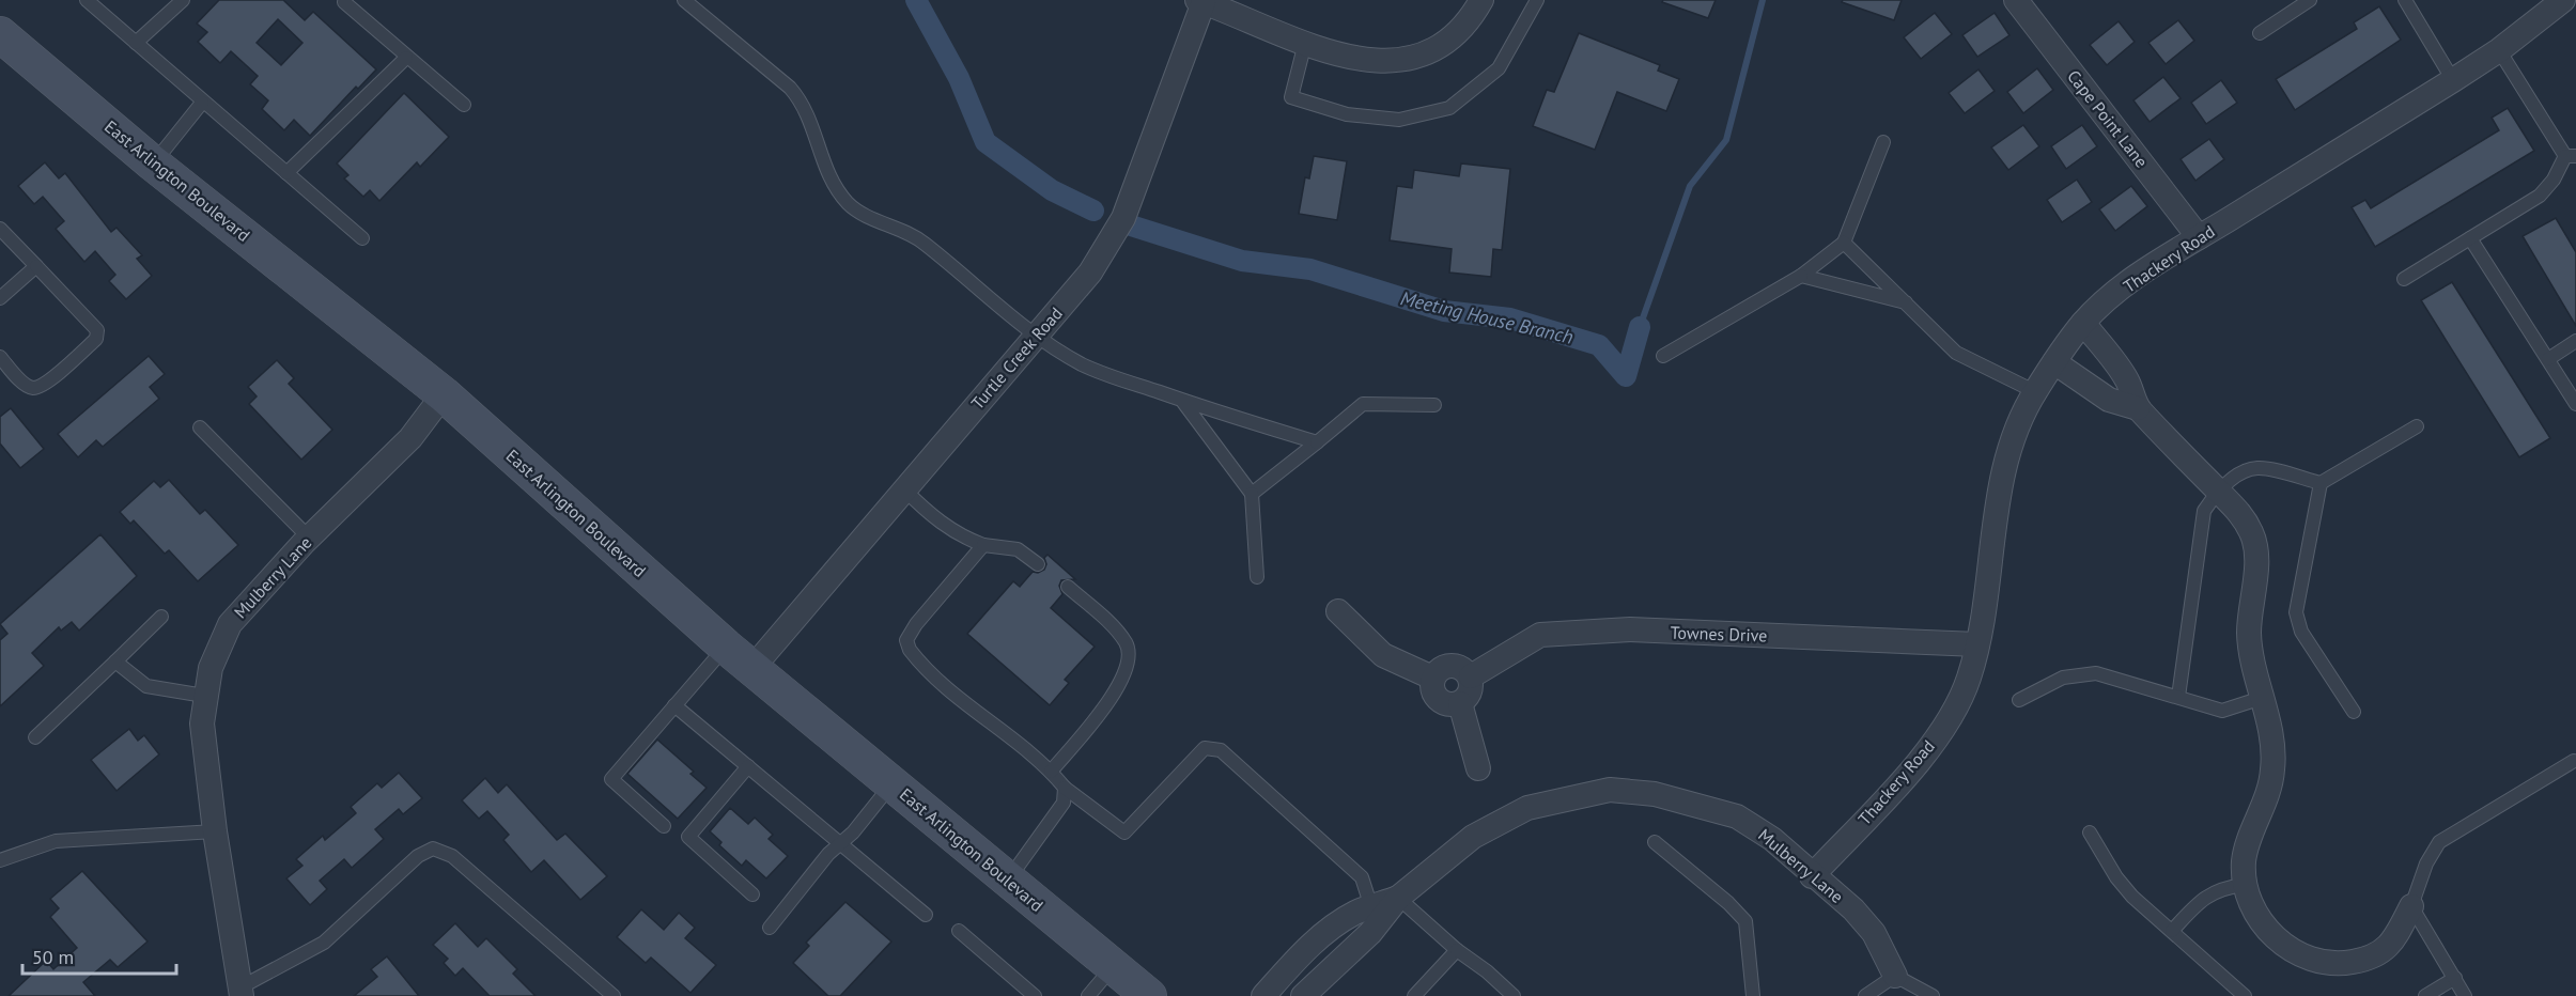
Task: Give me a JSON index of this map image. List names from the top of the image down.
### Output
{
  "streets": {
    "main road": ["East Arlington Boulevard"],
    "street": [
      "Cape Point Lane",
      "Thackery Road",
      "Turtle Creek Road",
      "Mulberry Lane",
      "Townes Drive"
    ]
  },
  "crossings": [
    ["Cape Point Lane", "Thackery Road"],
    ["East Arlington Boulevard", "Turtle Creek Road"],
    ["East Arlington Boulevard", "Mulberry Lane"],
    ["Thackery Road", "Mulberry Lane"],
    ["Thackery Road", "Townes Drive"]
  ],
  "water": ["Meeting House Branch"],
  "scale_bar": "50 m"
}
